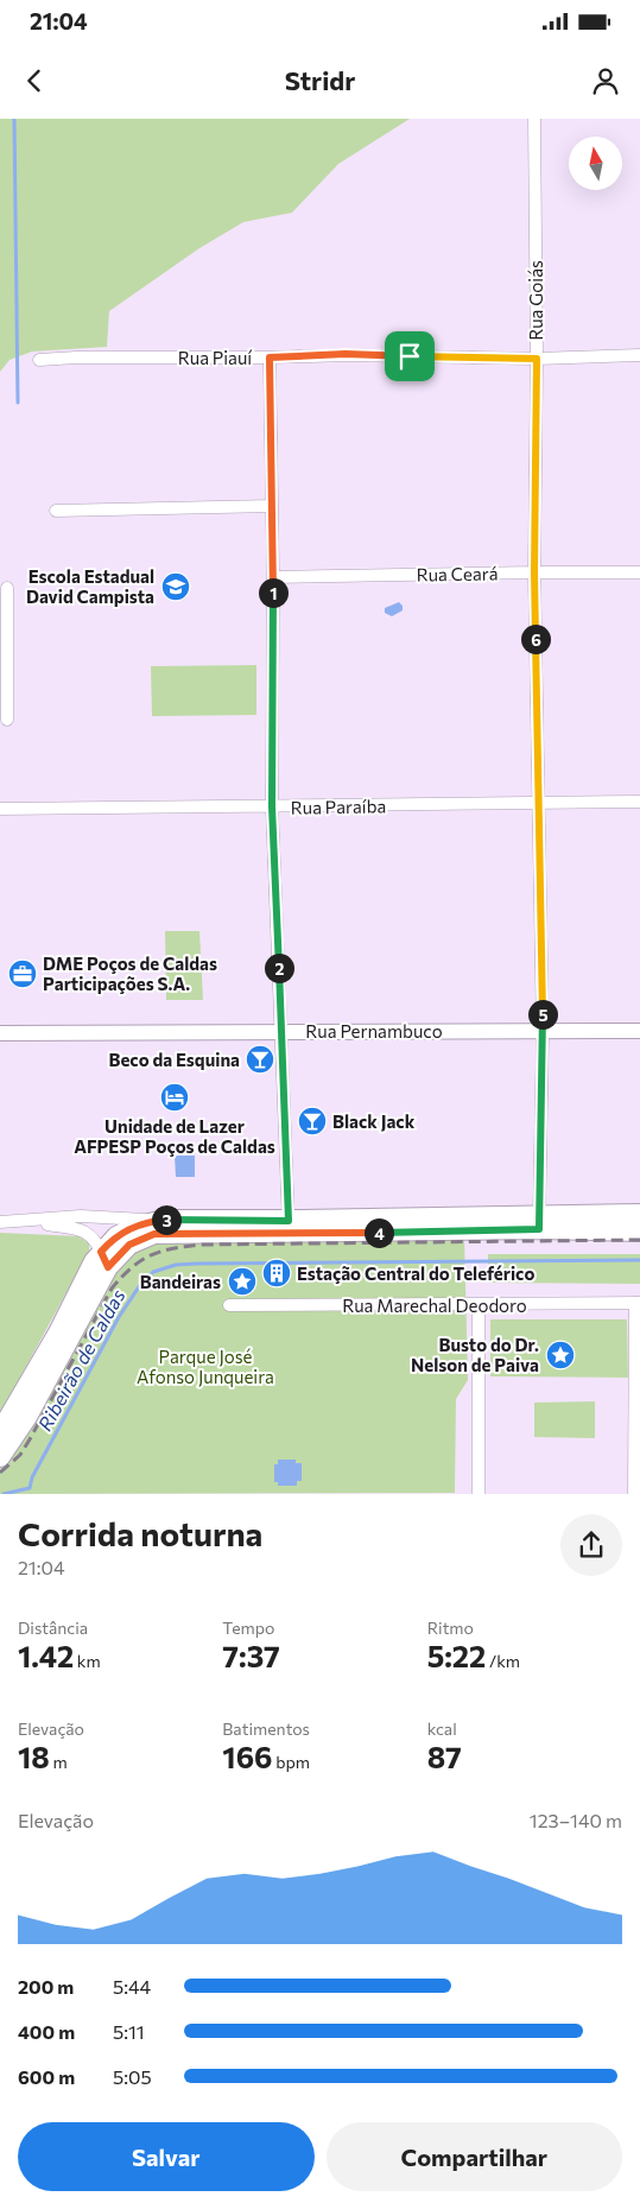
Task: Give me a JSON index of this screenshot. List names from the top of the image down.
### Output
{
  "streets": {
    "street": [
      "Rua Goiás",
      "Rua Piauí",
      "Rua Ceará",
      "Rua Paraíba",
      "Rua Pernambuco",
      "Rua Marechal Deodoro"
    ]
  },
  "crossings": [
    ["Rua Goiás", "Rua Piauí"],
    ["Rua Goiás", "Rua Ceará"],
    ["Rua Goiás", "Rua Paraíba"],
    ["Rua Goiás", "Rua Pernambuco"]
  ],
  "water": ["Ribeirão de Caldas"],
  "parks": ["Parque José Afonso Junqueira"],
  "places": {
    "school or university": ["Escola Estadual David Campista"],
    "office": ["DME Poços de Caldas Participações S.A."],
    "bar": ["Beco da Esquina", "Black Jack"],
    "hotel": ["Unidade de Lazer AFPESP Poços de Caldas"],
    "building": ["Estação Central do Teleférico"],
    "place": ["Bandeiras", "Busto do Dr. Nelson de Paiva"]
  },
  "north": "top",
  "page": {
    "status": "21:04",
    "header": "Stridr",
    "pins": [
      "1",
      "6",
      "2",
      "5",
      "3",
      "4"
    ],
    "heading": ["Corrida noturna", "21:04"],
    "stats": [
      ["Distância", "1.42 km"],
      ["Tempo", "7:37"],
      ["Ritmo", "5:22 /km"],
      ["Elevação", "18 m"],
      ["Batimentos", "166 bpm"],
      ["kcal", "87"]
    ],
    "chart": ["Elevação", "123–140 m"],
    "list": [
      {
        "name": "200 m",
        "note": "5:44"
      },
      {
        "name": "400 m",
        "note": "5:11"
      },
      {
        "name": "600 m",
        "note": "5:05"
      }
    ],
    "buttons": ["Salvar", "Compartilhar"]
  }
}
